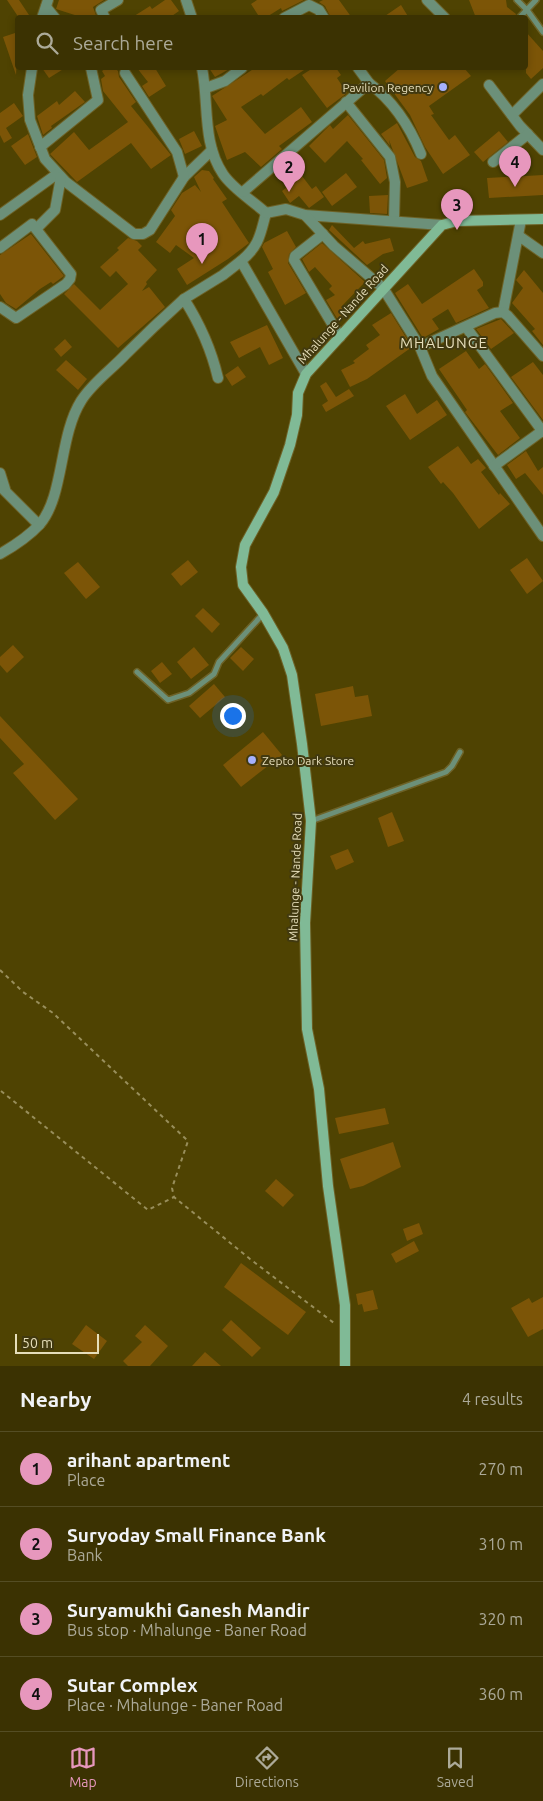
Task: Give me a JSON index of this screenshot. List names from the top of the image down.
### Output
{
  "streets": {
    "main road": ["Mhalunge - Nande Road"]
  },
  "districts": ["MHALUNGE"],
  "places": ["Pavilion Regency", "Zepto Dark Store"],
  "scale_bar": "50 m",
  "page": {
    "search": "Search here",
    "pins": [
      "4",
      "2",
      "3",
      "1"
    ],
    "scale": "50 m",
    "heading": ["Nearby", "4 results"],
    "list": [
      {
        "mark": "1",
        "name": "arihant apartment",
        "note": "Place",
        "value": "270 m"
      },
      {
        "mark": "2",
        "name": "Suryoday Small Finance Bank",
        "note": "Bank",
        "value": "310 m"
      },
      {
        "mark": "3",
        "name": "Suryamukhi Ganesh Mandir",
        "note": "Bus stop · Mhalunge - Baner Road",
        "value": "320 m"
      },
      {
        "mark": "4",
        "name": "Sutar Complex",
        "note": "Place · Mhalunge - Baner Road",
        "value": "360 m"
      }
    ],
    "nav": ["Map", "Directions", "Saved"]
  }
}
